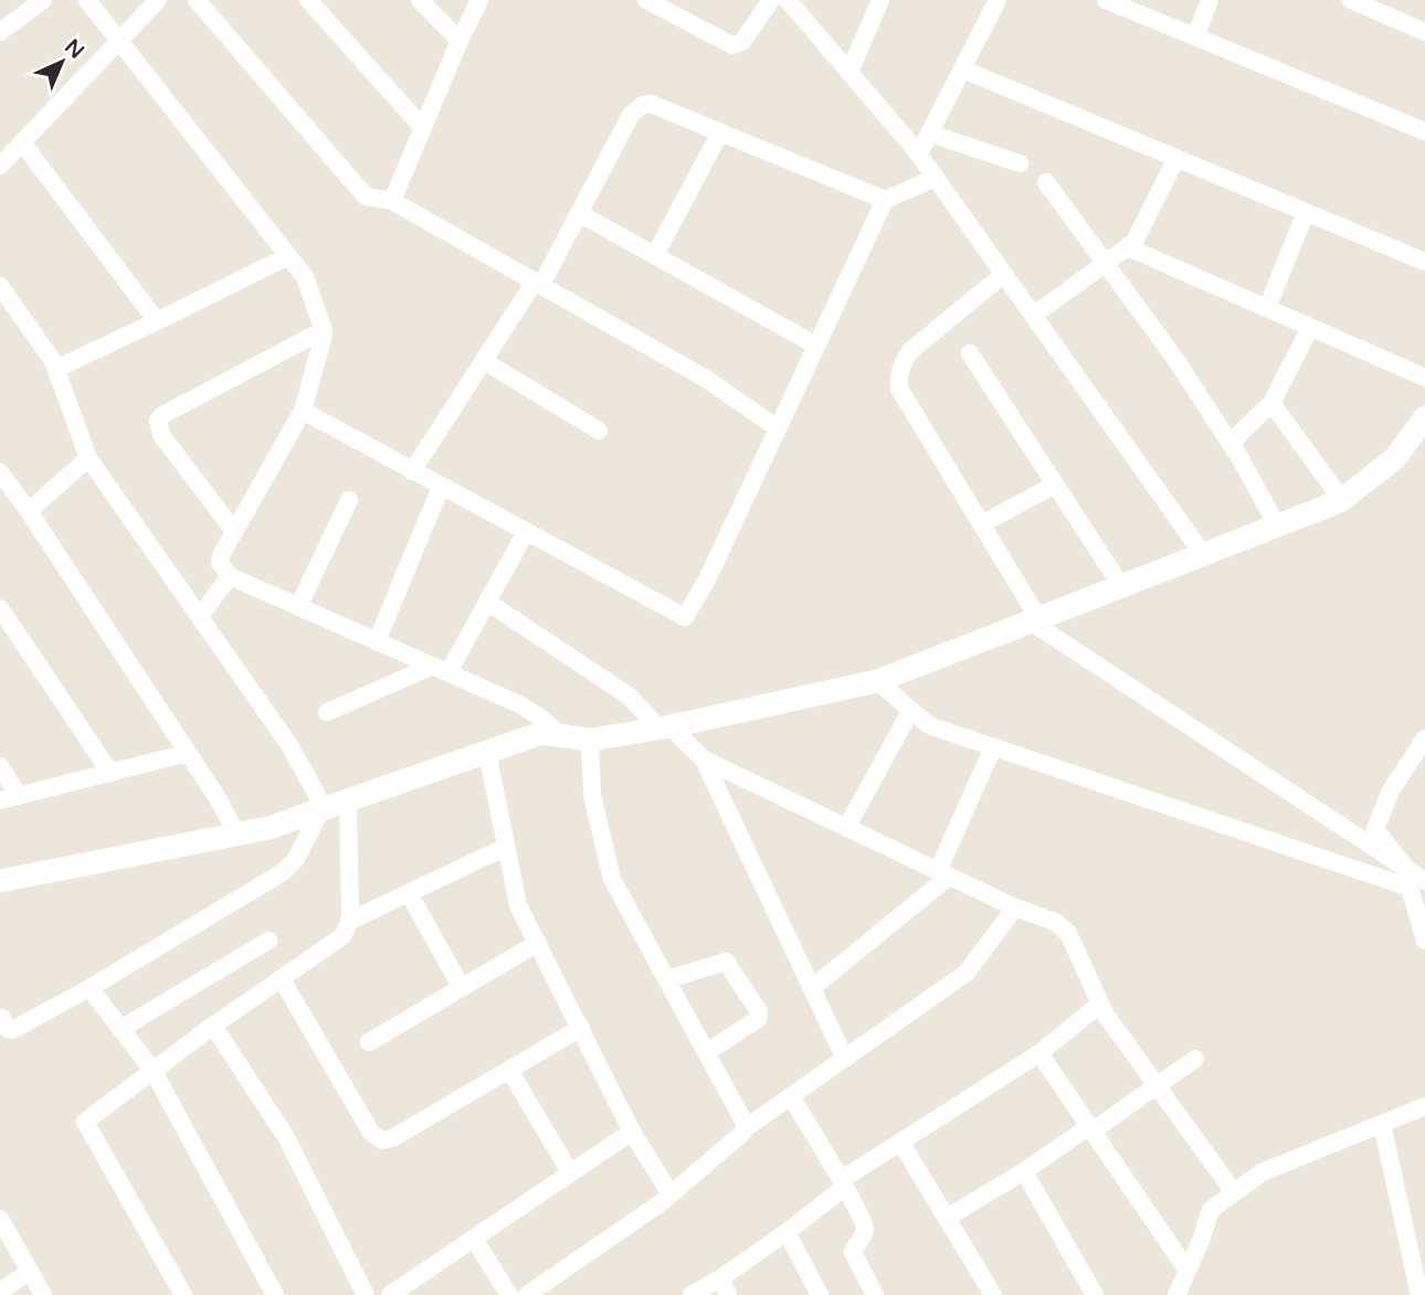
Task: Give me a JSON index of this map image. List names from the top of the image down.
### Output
{
  "north": "top right"
}
